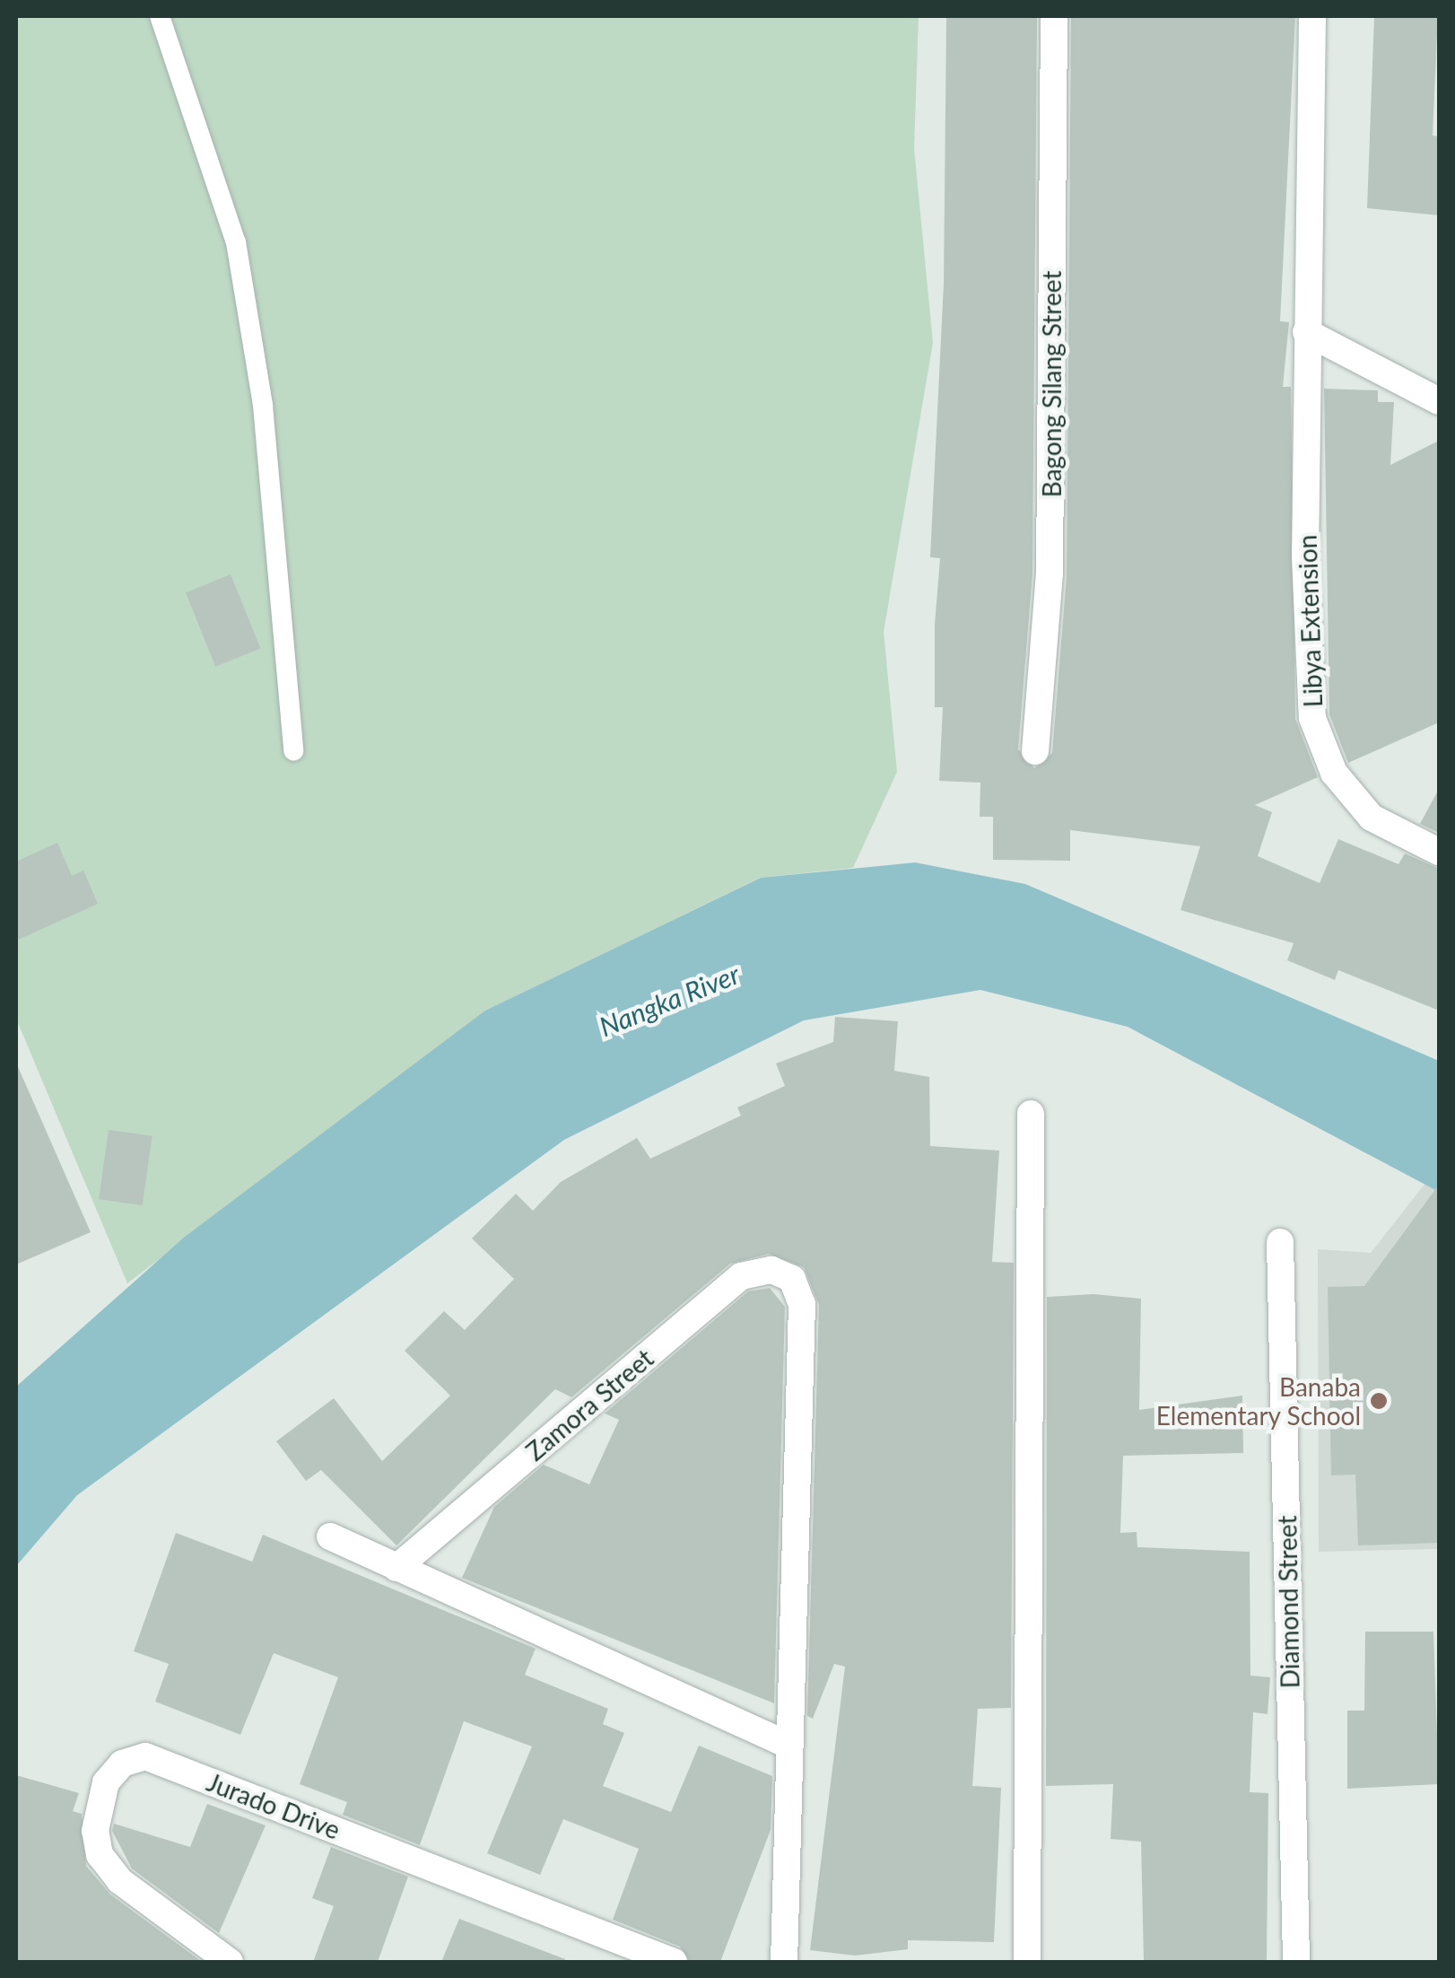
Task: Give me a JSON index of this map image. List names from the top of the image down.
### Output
{
  "streets": {
    "street": [
      "Bagong Silang Street",
      "Libya Extension",
      "Zamora Street",
      "Diamond Street",
      "Jurado Drive"
    ]
  },
  "water": ["Nangka River"],
  "places": ["Banaba Elementary School"]
}
